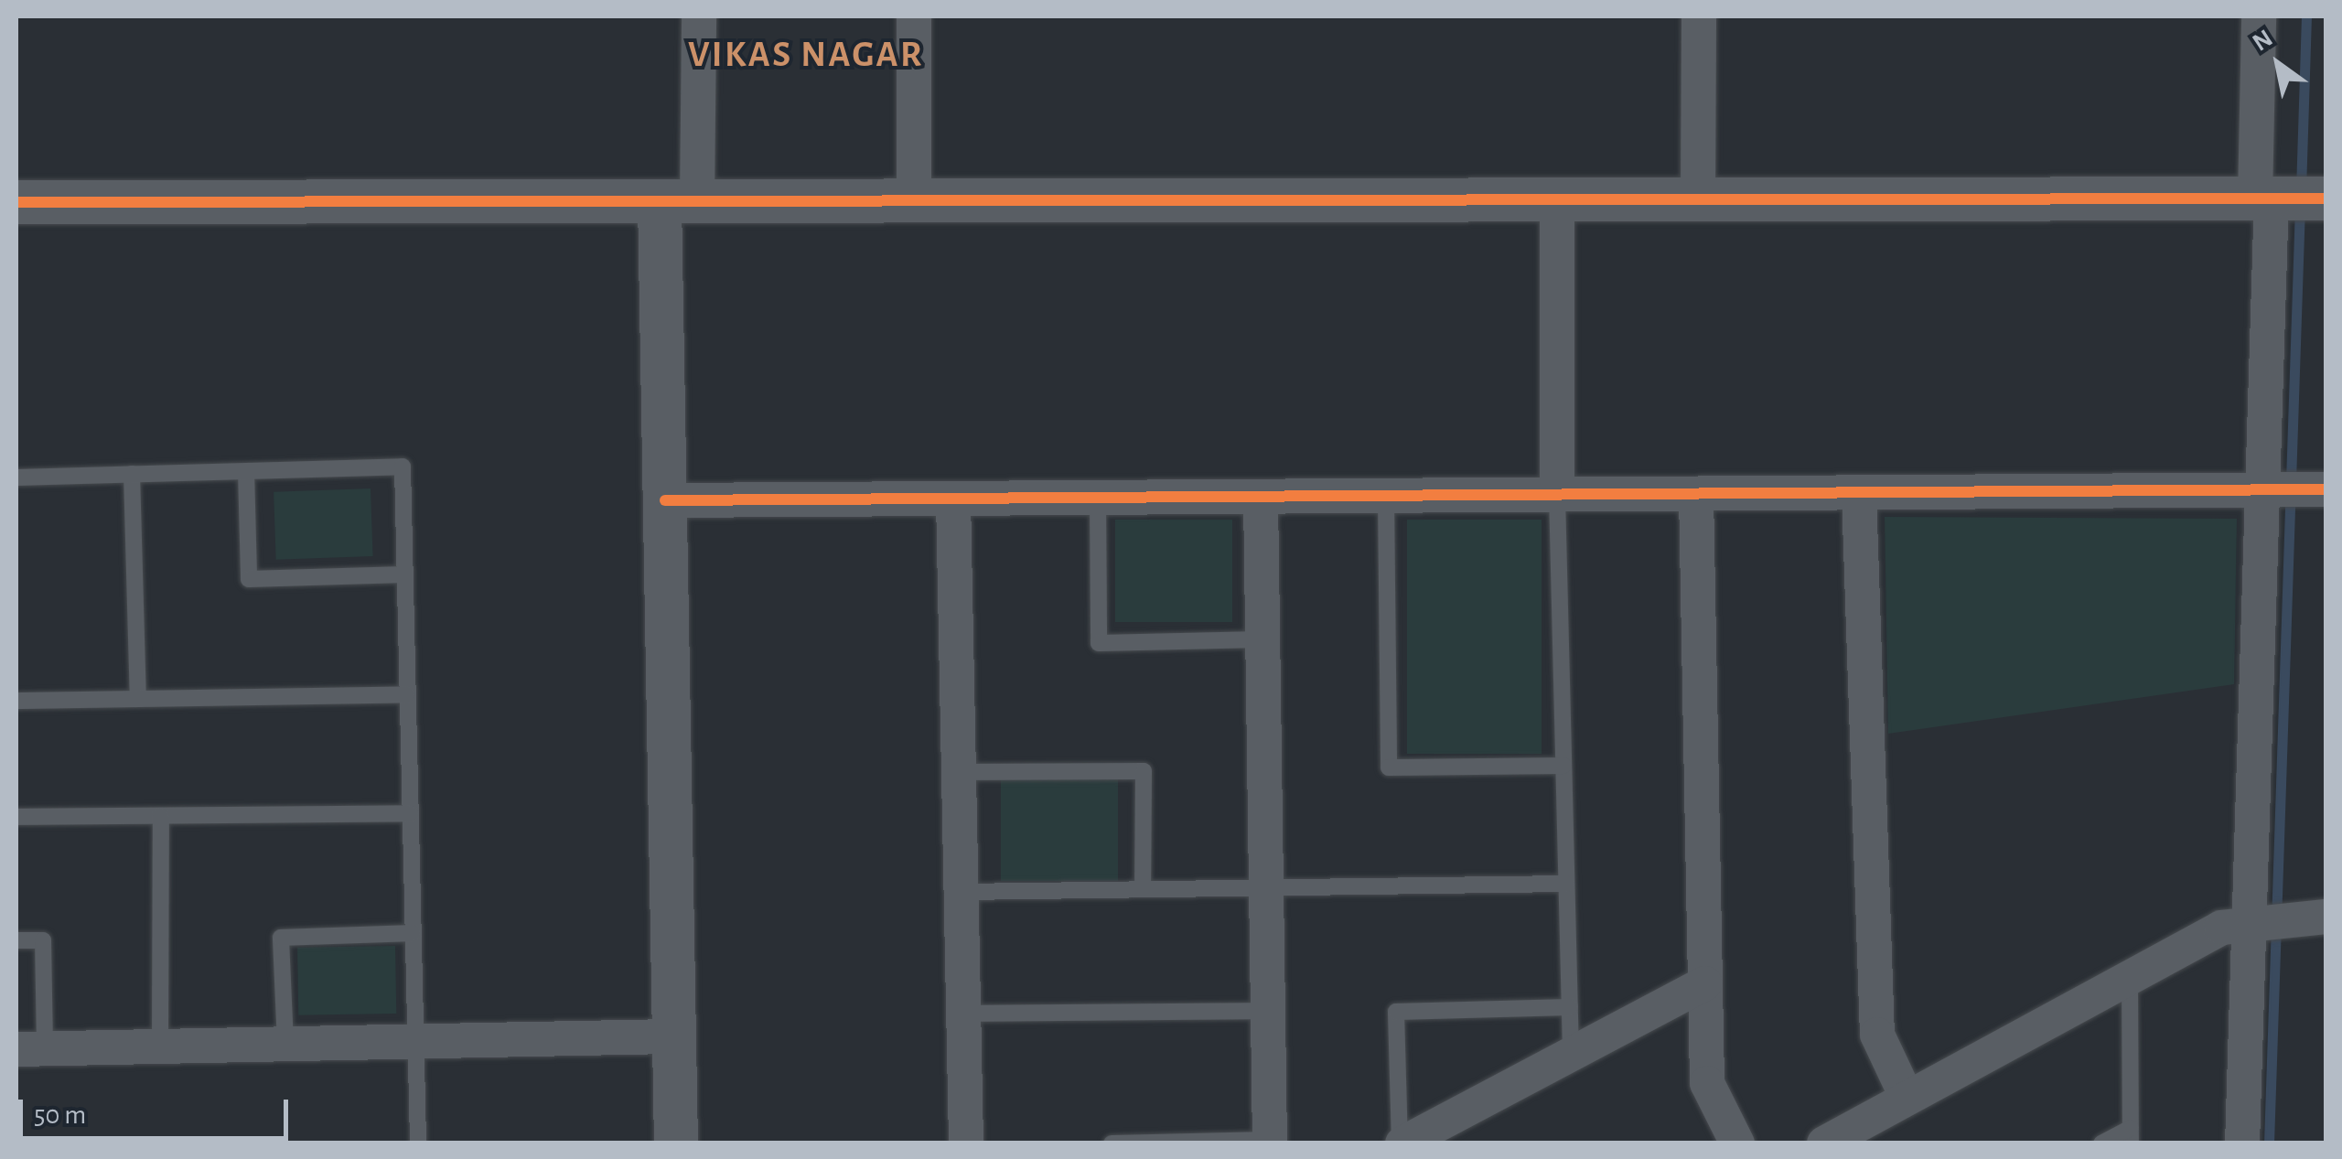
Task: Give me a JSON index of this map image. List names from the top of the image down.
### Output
{
  "districts": ["VIKAS NAGAR"],
  "scale_bar": "50 m",
  "north": "top left"
}
